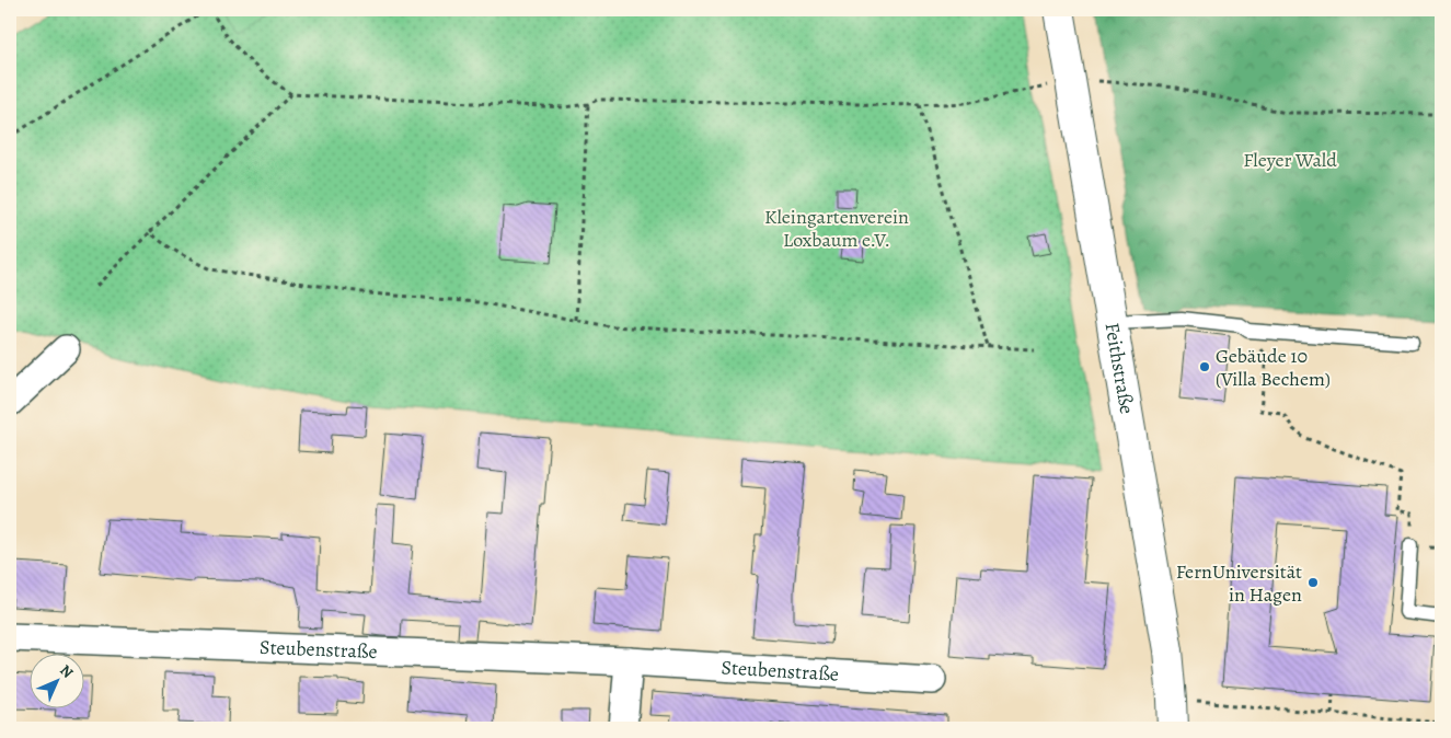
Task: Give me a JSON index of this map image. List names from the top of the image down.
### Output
{
  "streets": {
    "main road": ["Feithstraße"],
    "street": ["Steubenstraße"]
  },
  "parks": ["Fleyer Wald", "Kleingartenverein Loxbaum e.V."],
  "places": ["Gebäude 10 (Villa Bechem)", "FernUniversität in Hagen"],
  "north": "top right"
}
